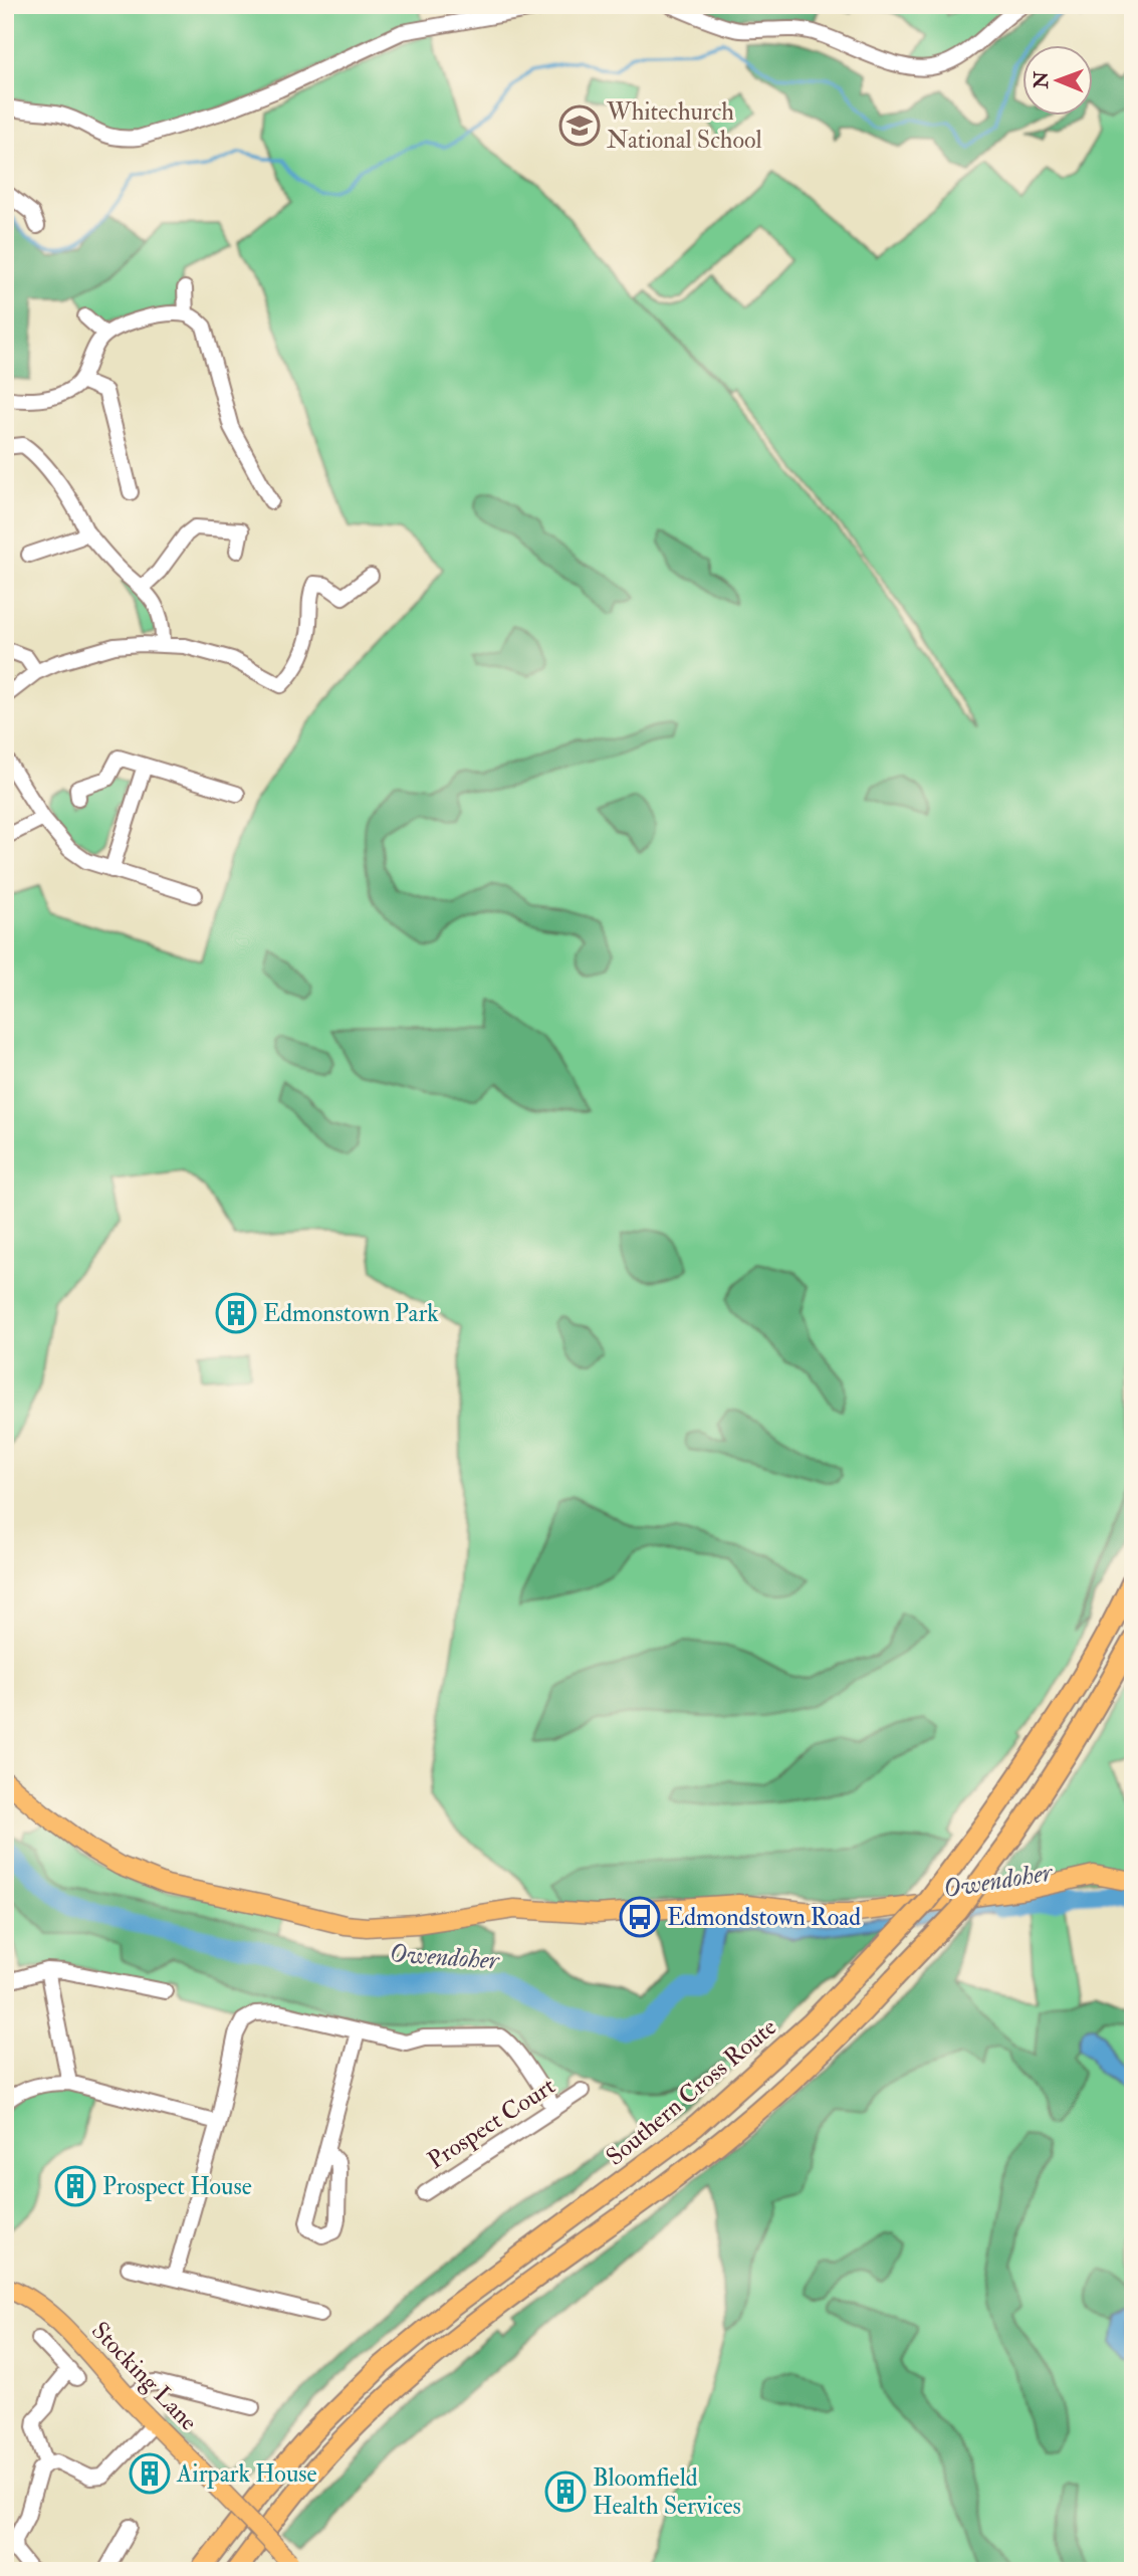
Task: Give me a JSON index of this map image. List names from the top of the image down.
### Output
{
  "streets": {
    "highway": ["Southern Cross Route"],
    "main road": ["Stocking Lane"],
    "street": ["Prospect Court"]
  },
  "water": ["Owendoher"],
  "places": {
    "school or university": ["Whitechurch National School"],
    "building": [
      "Edmonstown Park",
      "Prospect House",
      "Airpark House",
      "Bloomfield Health Services"
    ],
    "bus stop": ["Edmondstown Road"]
  },
  "north": "left"
}
